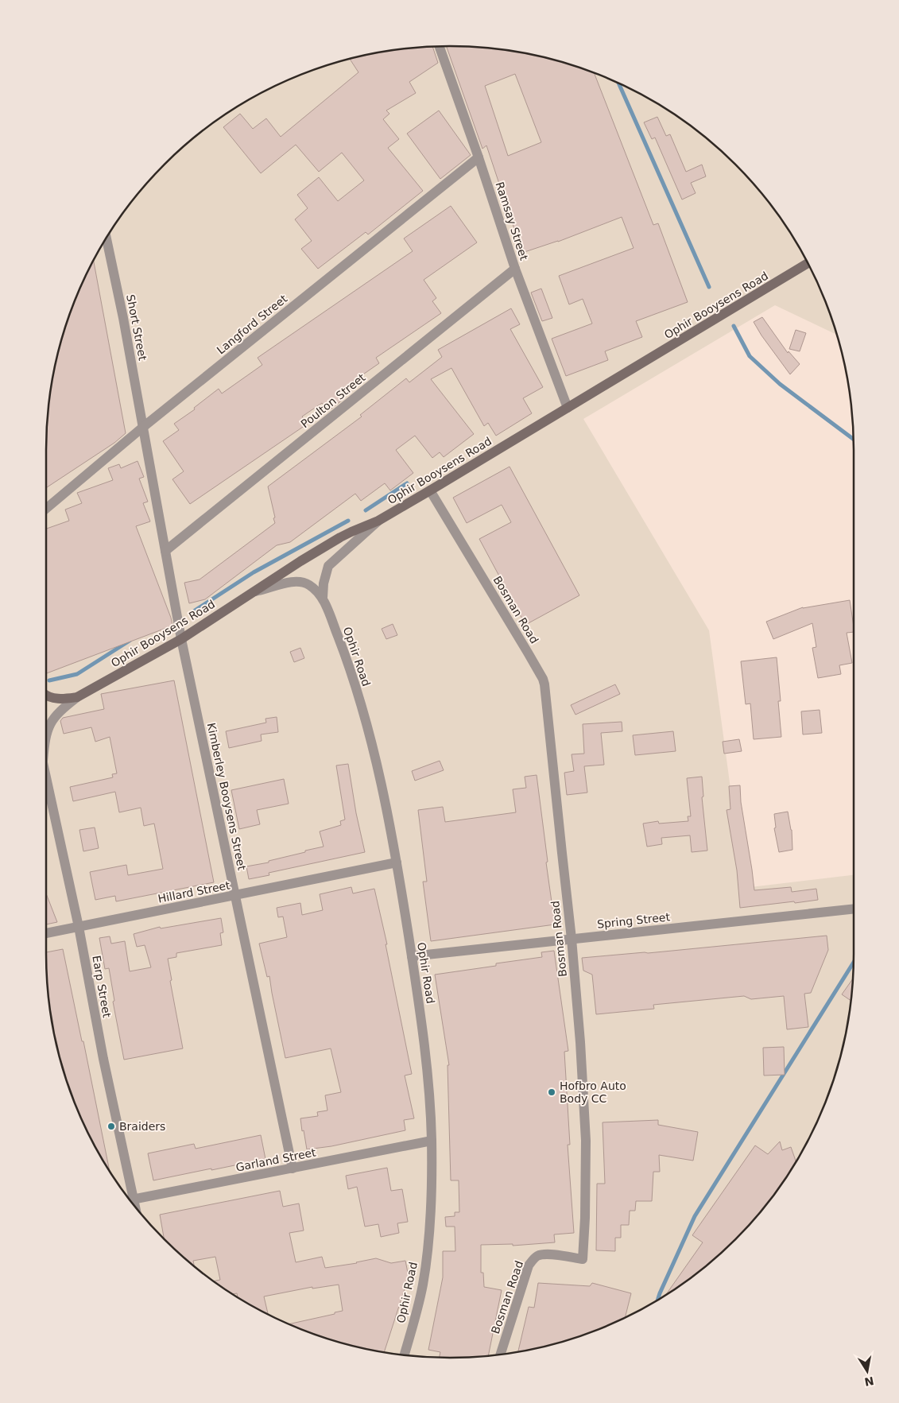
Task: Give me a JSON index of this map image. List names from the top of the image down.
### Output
{
  "streets": {
    "main road": ["Ophir Booysens Road"],
    "street": [
      "Ramsay Street",
      "Langford Street",
      "Short Street",
      "Poulton Street",
      "Bosman Road",
      "Ophir Road",
      "Kimberley Booysens Street",
      "Hillard Street",
      "Spring Street",
      "Earp Street",
      "Garland Street"
    ]
  },
  "crossings": [
    ["Ramsay Street", "Ophir Booysens Road"],
    ["Ramsay Street", "Langford Street"],
    ["Ramsay Street", "Poulton Street"],
    ["Ophir Booysens Road", "Bosman Road"],
    ["Ophir Booysens Road", "Kimberley Booysens Street"],
    ["Ophir Booysens Road", "Earp Street"],
    ["Langford Street", "Short Street"],
    ["Langford Street", "Kimberley Booysens Street"],
    ["Short Street", "Kimberley Booysens Street"],
    ["Poulton Street", "Kimberley Booysens Street"],
    ["Bosman Road", "Spring Street"],
    ["Ophir Road", "Hillard Street"],
    ["Ophir Road", "Spring Street"],
    ["Ophir Road", "Garland Street"],
    ["Kimberley Booysens Street", "Hillard Street"],
    ["Kimberley Booysens Street", "Garland Street"],
    ["Hillard Street", "Earp Street"]
  ],
  "places": ["Hofbro Auto Body CC", "Braiders"],
  "north": "bottom"
}
